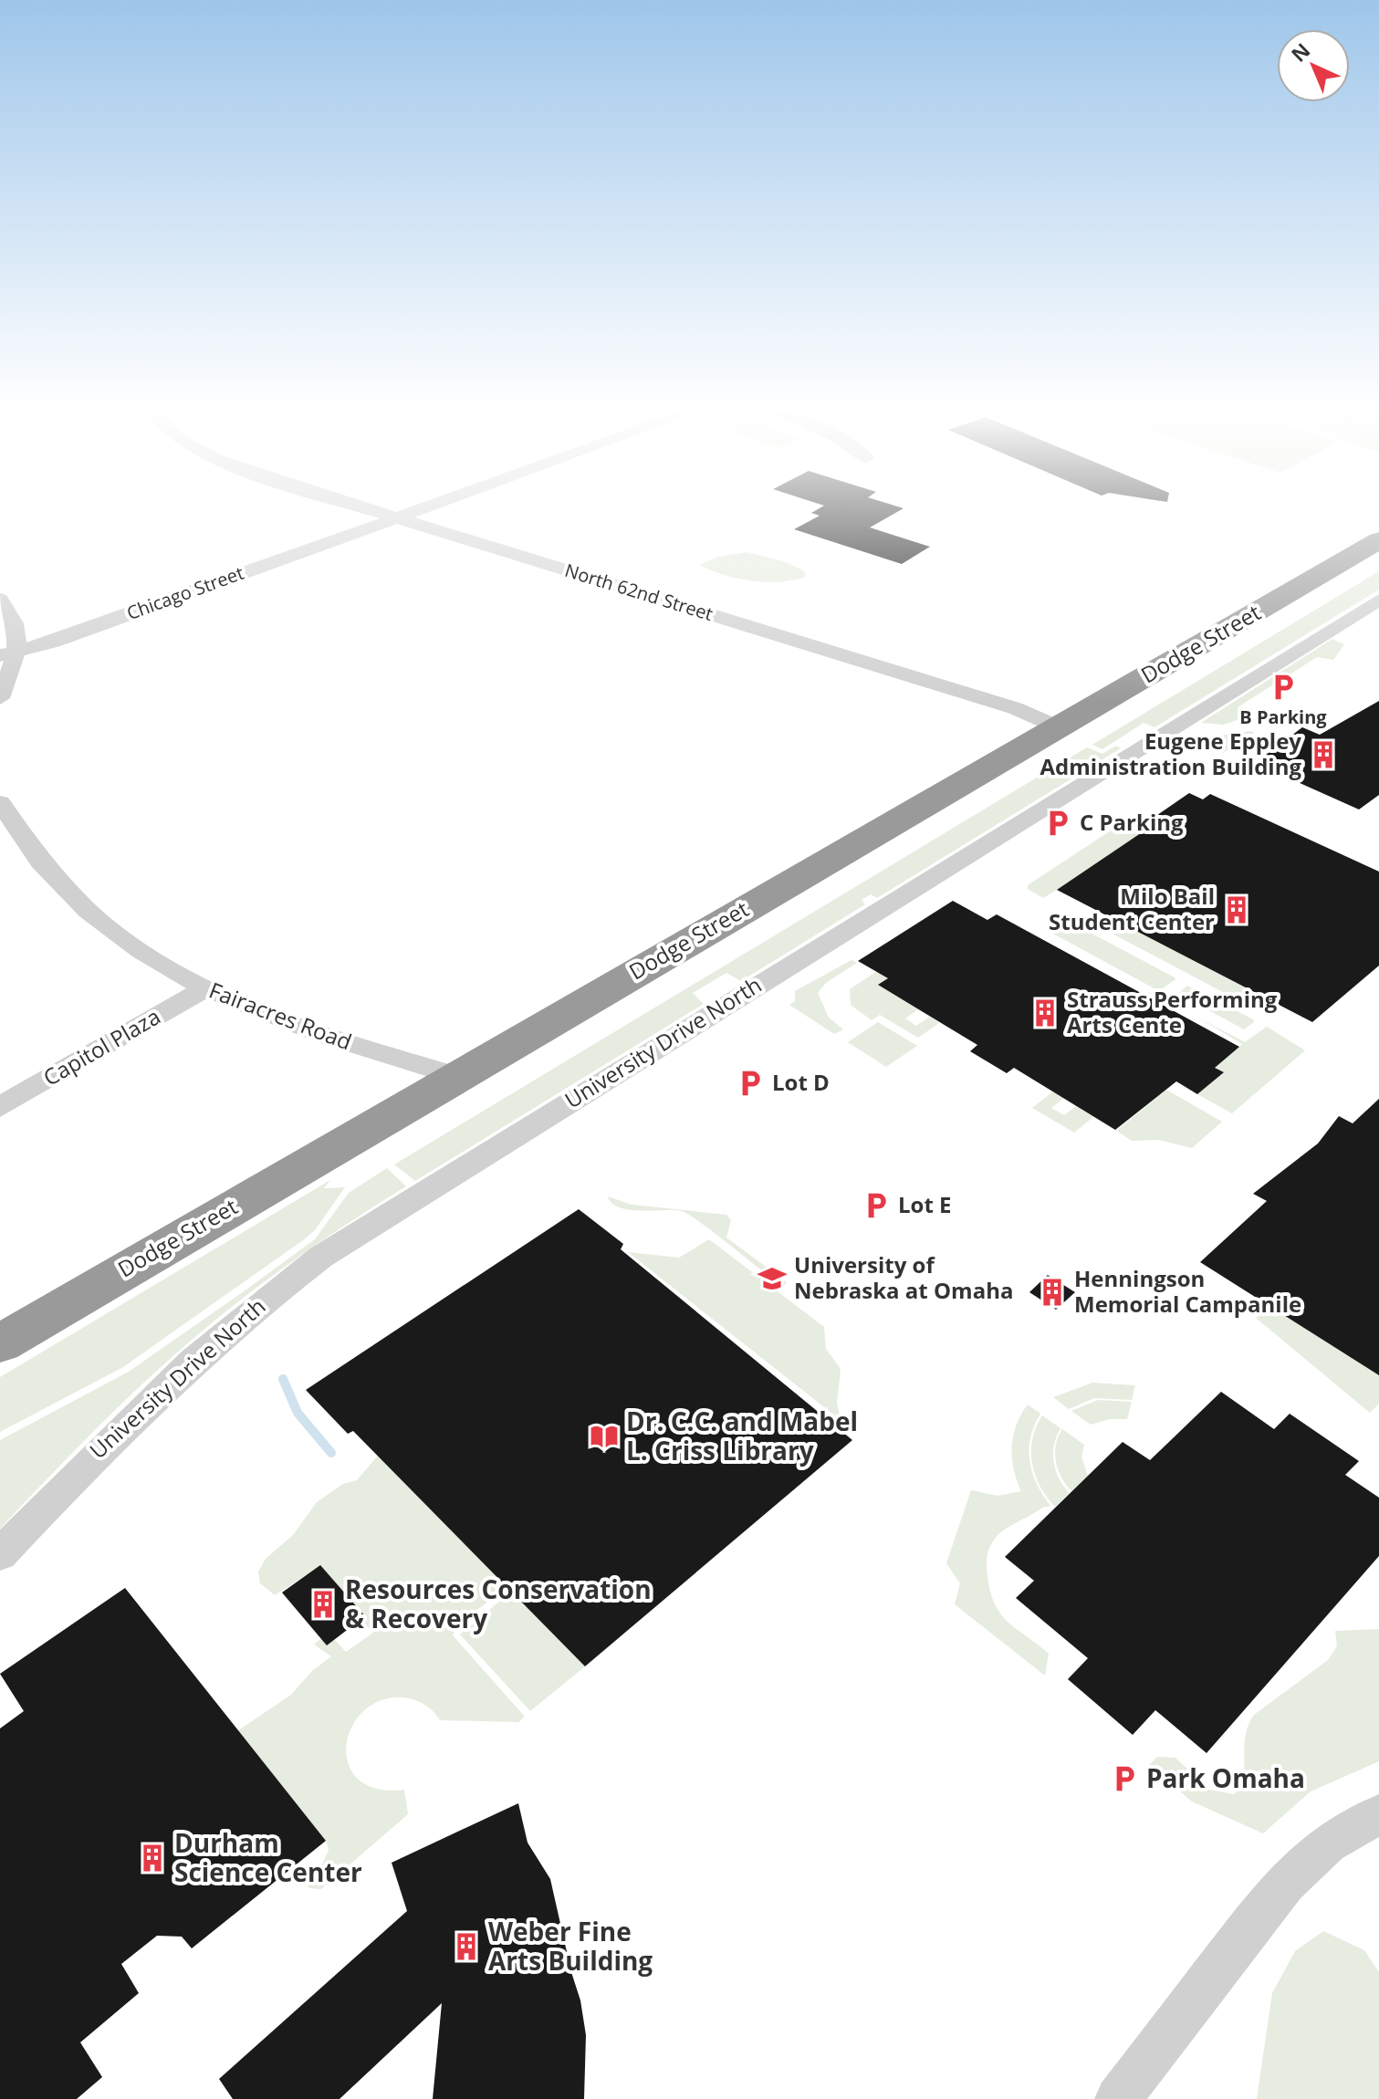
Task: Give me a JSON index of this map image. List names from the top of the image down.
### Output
{
  "streets": {
    "highway": ["Dodge Street"],
    "street": [
      "North 62nd Street",
      "Chicago Street",
      "Fairacres Road",
      "University Drive North",
      "Capitol Plaza"
    ]
  },
  "crossings": [
    ["North 62nd Street", "Chicago Street"],
    ["North 62nd Street", "Dodge Street"],
    ["Dodge Street", "Fairacres Road"],
    ["Fairacres Road", "Capitol Plaza"]
  ],
  "places": {
    "parking": [
      "B Parking",
      "C Parking",
      "Lot D",
      "Lot E",
      "Park Omaha"
    ],
    "building": [
      "Eugene Eppley Administration Building",
      "Milo Bail Student Center",
      "Strauss Performing Arts Cente",
      "Henningson Memorial Campanile",
      "Resources Conservation & Recovery",
      "Durham Science Center",
      "Weber Fine Arts Building"
    ],
    "school or university": ["University of Nebraska at Omaha"],
    "library": ["Dr. C.C. and Mabel L. Criss Library"]
  },
  "north": "top left"
}
